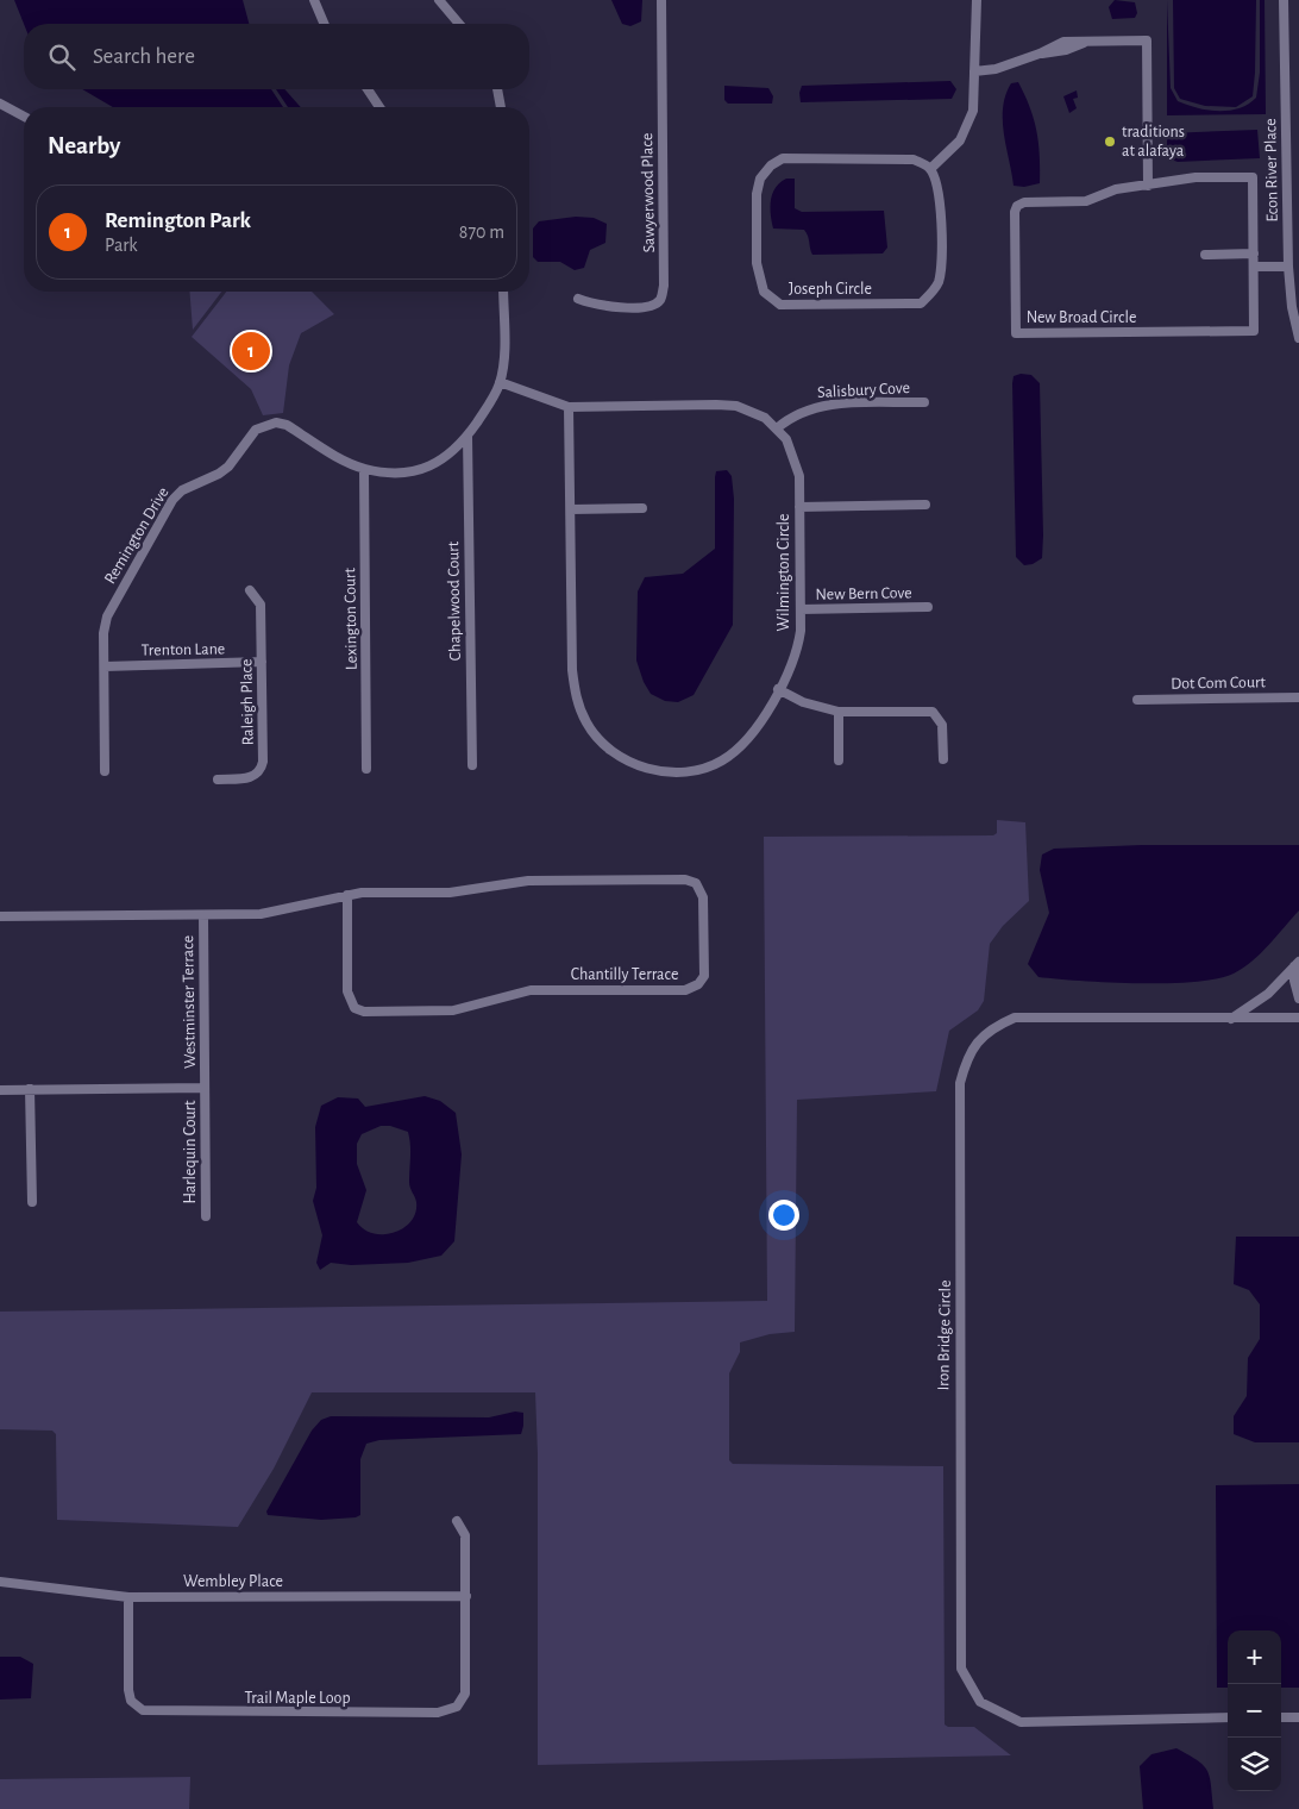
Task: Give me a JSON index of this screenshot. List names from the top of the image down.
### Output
{
  "streets": {
    "street": [
      "Econ River Place",
      "Sawyerwood Place",
      "Joseph Circle",
      "New Broad Circle",
      "Salisbury Cove",
      "Remington Drive",
      "Wilmington Circle",
      "New Bern Cove",
      "Chapelwood Court",
      "Lexington Court",
      "Trenton Lane",
      "Dot Com Court",
      "Raleigh Place",
      "Chantilly Terrace",
      "Westminster Terrace",
      "Harlequin Court",
      "Iron Bridge Circle",
      "Wembley Place",
      "Trail Maple Loop"
    ]
  },
  "crossings": [
    ["Salisbury Cove", "Wilmington Circle"],
    ["Remington Drive", "Wilmington Circle"],
    ["Remington Drive", "Chapelwood Court"],
    ["Remington Drive", "Lexington Court"],
    ["Remington Drive", "Trenton Lane"],
    ["Wilmington Circle", "New Bern Cove"],
    ["Trenton Lane", "Raleigh Place"],
    ["Chantilly Terrace", "Westminster Terrace"],
    ["Westminster Terrace", "Harlequin Court"],
    ["Wembley Place", "Trail Maple Loop"]
  ],
  "places": ["traditions at alafaya"],
  "page": {
    "search": "Search here",
    "heading": "Nearby",
    "list": [
      {
        "mark": "1",
        "name": "Remington Park",
        "note": "Park",
        "value": "870 m"
      }
    ],
    "pins": "1",
    "map_buttons": ["+", "−"]
  }
}
